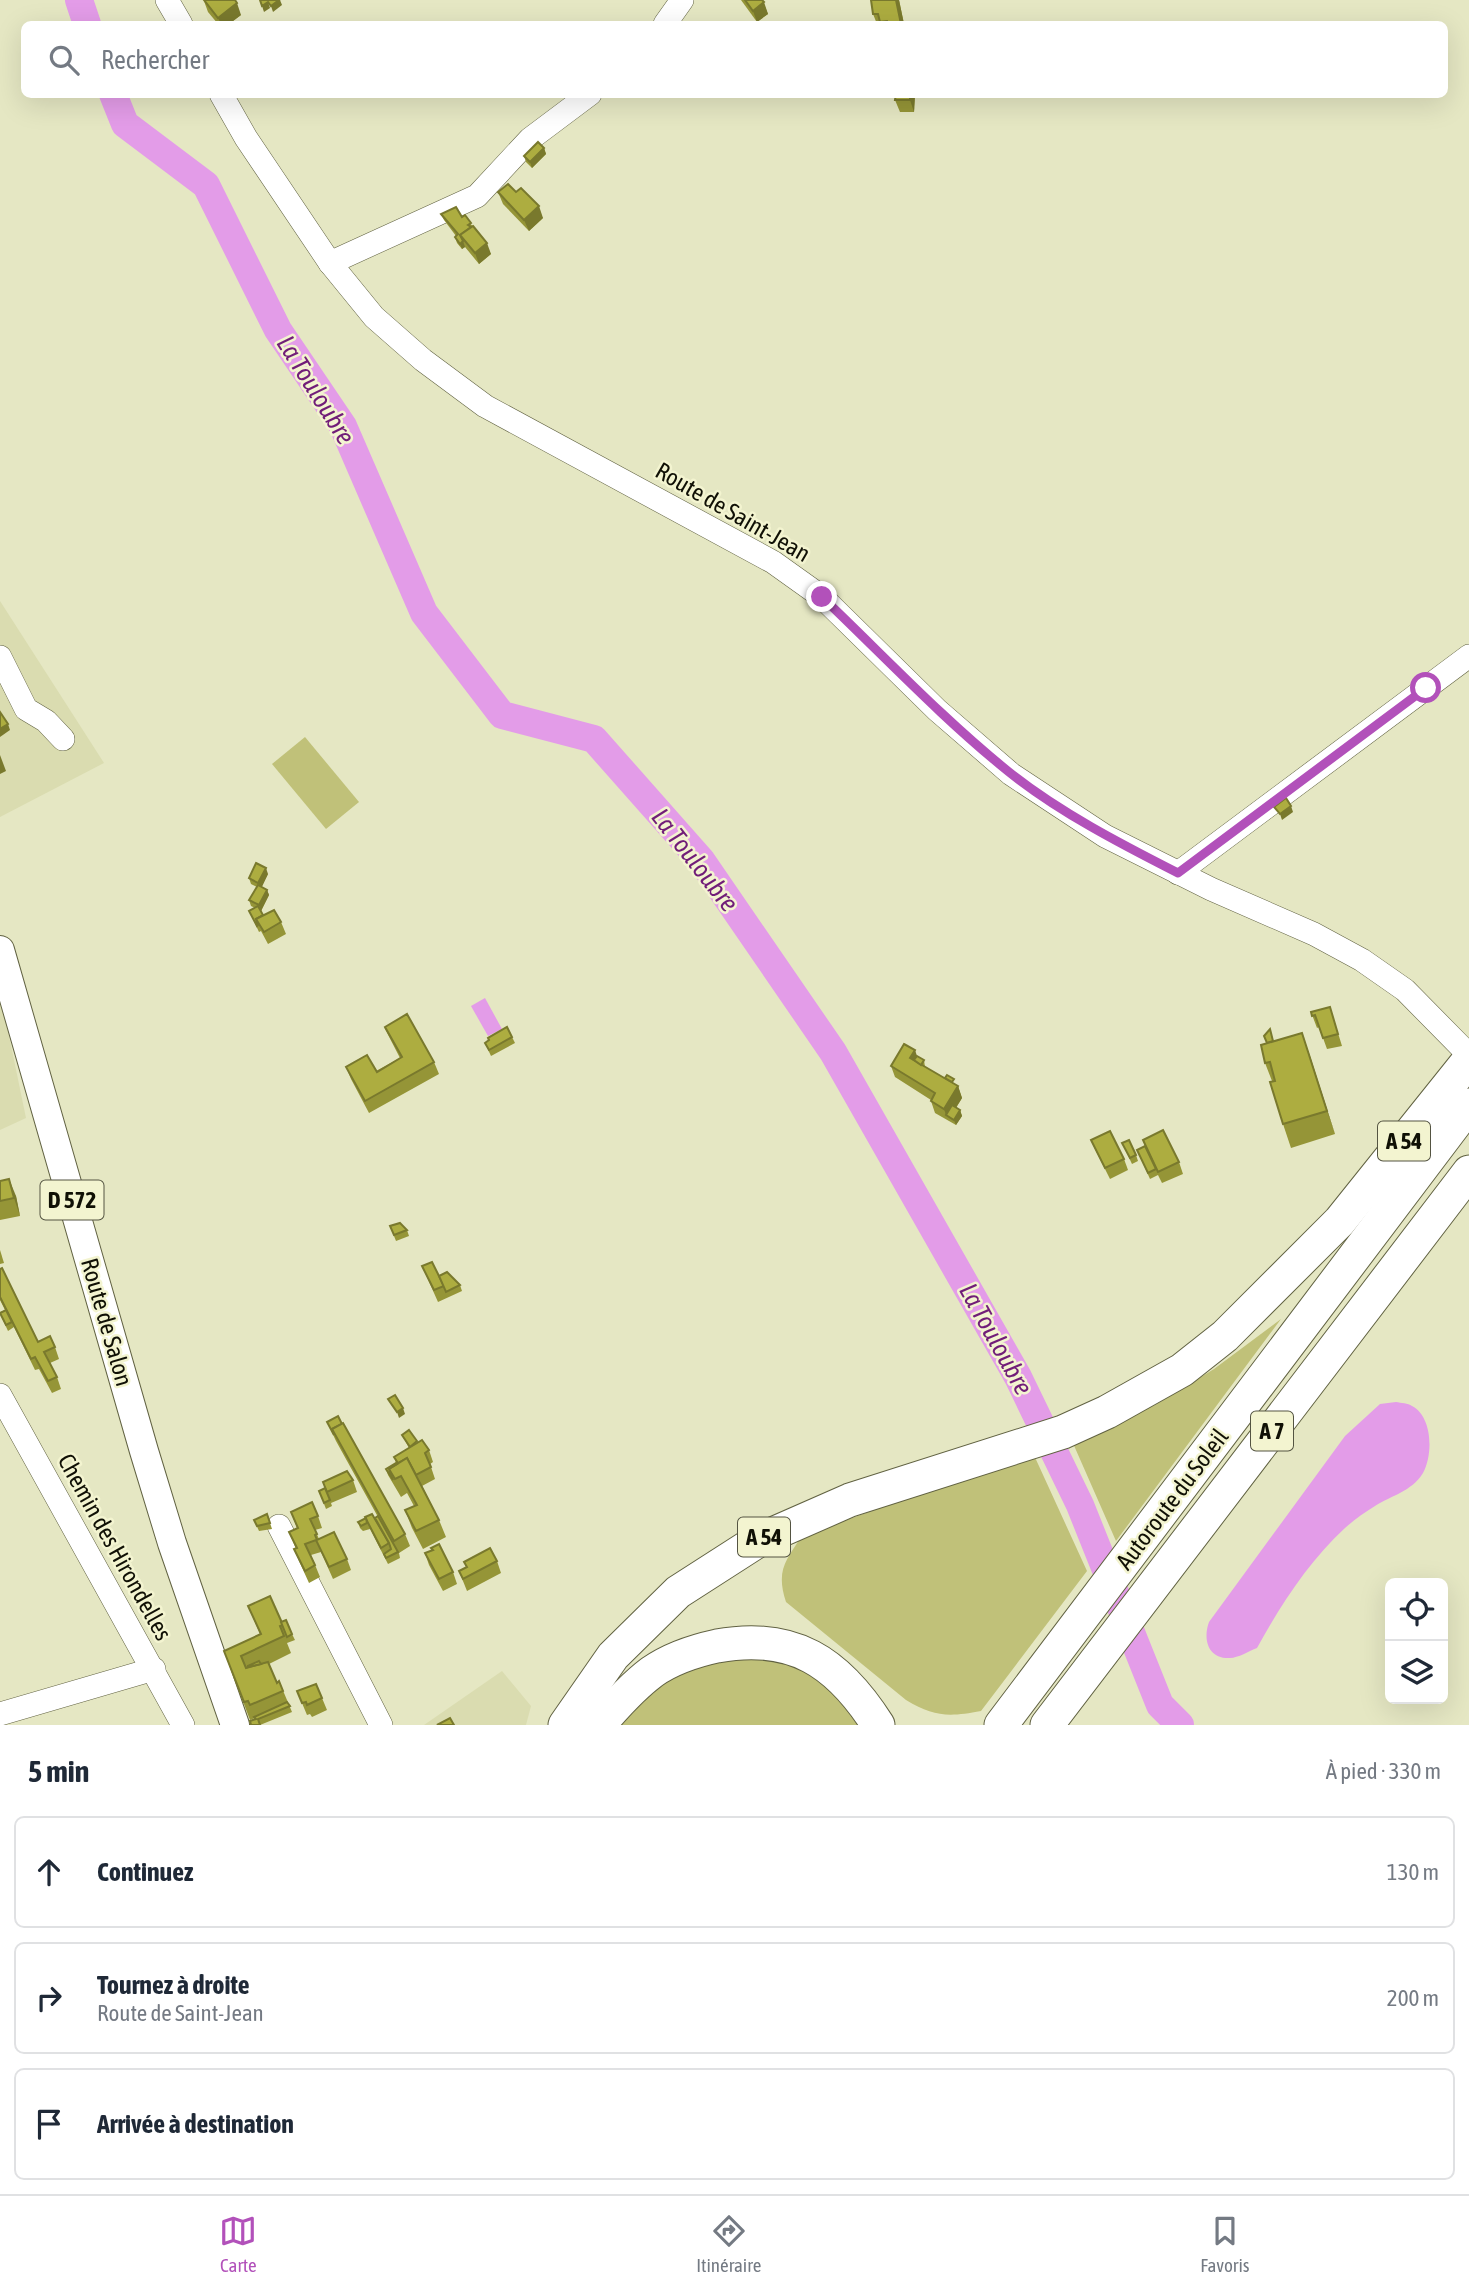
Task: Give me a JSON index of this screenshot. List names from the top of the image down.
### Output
{
  "streets": {
    "highway": ["A 54", "A 7", "Autoroute du Soleil"],
    "main road": ["D 572", "Route de Salon"],
    "street": ["Route de Saint-Jean", "Chemin des Hirondelles"]
  },
  "crossings": [
    ["Route de Saint-Jean", "A 54"],
    ["D 572", "Route de Salon"]
  ],
  "water": ["La Touloubre"],
  "page": {
    "search": "Rechercher",
    "heading": ["5 min", "À pied · 330 m"],
    "list": [
      ["Continuez", "130 m"],
      ["Tournez à droite", "Route de Saint-Jean", "200 m"],
      "Arrivée à destination"
    ],
    "nav": ["Carte", "Itinéraire", "Favoris"]
  }
}
